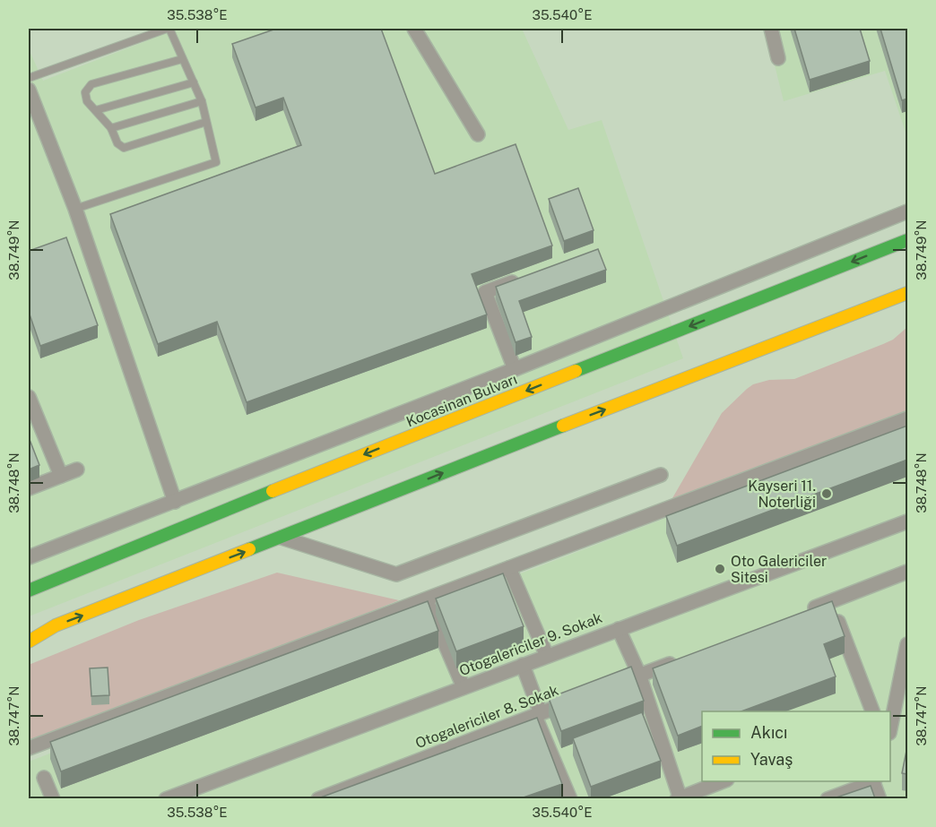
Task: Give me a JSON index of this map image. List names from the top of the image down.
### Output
{
  "streets": {
    "highway": ["Kocasinan Bulvarı"],
    "street": ["Otogalericiler 9. Sokak", "Otogalericiler 8. Sokak"]
  },
  "places": ["Kayseri 11. Noterliği", "Oto Galericiler Sitesi"],
  "legend": ["Akıcı", "Yavaş"],
  "coordinates": [
    "35.538°E",
    "35.540°E",
    "38.749°N",
    "38.748°N",
    "38.747°N"
  ]
}
